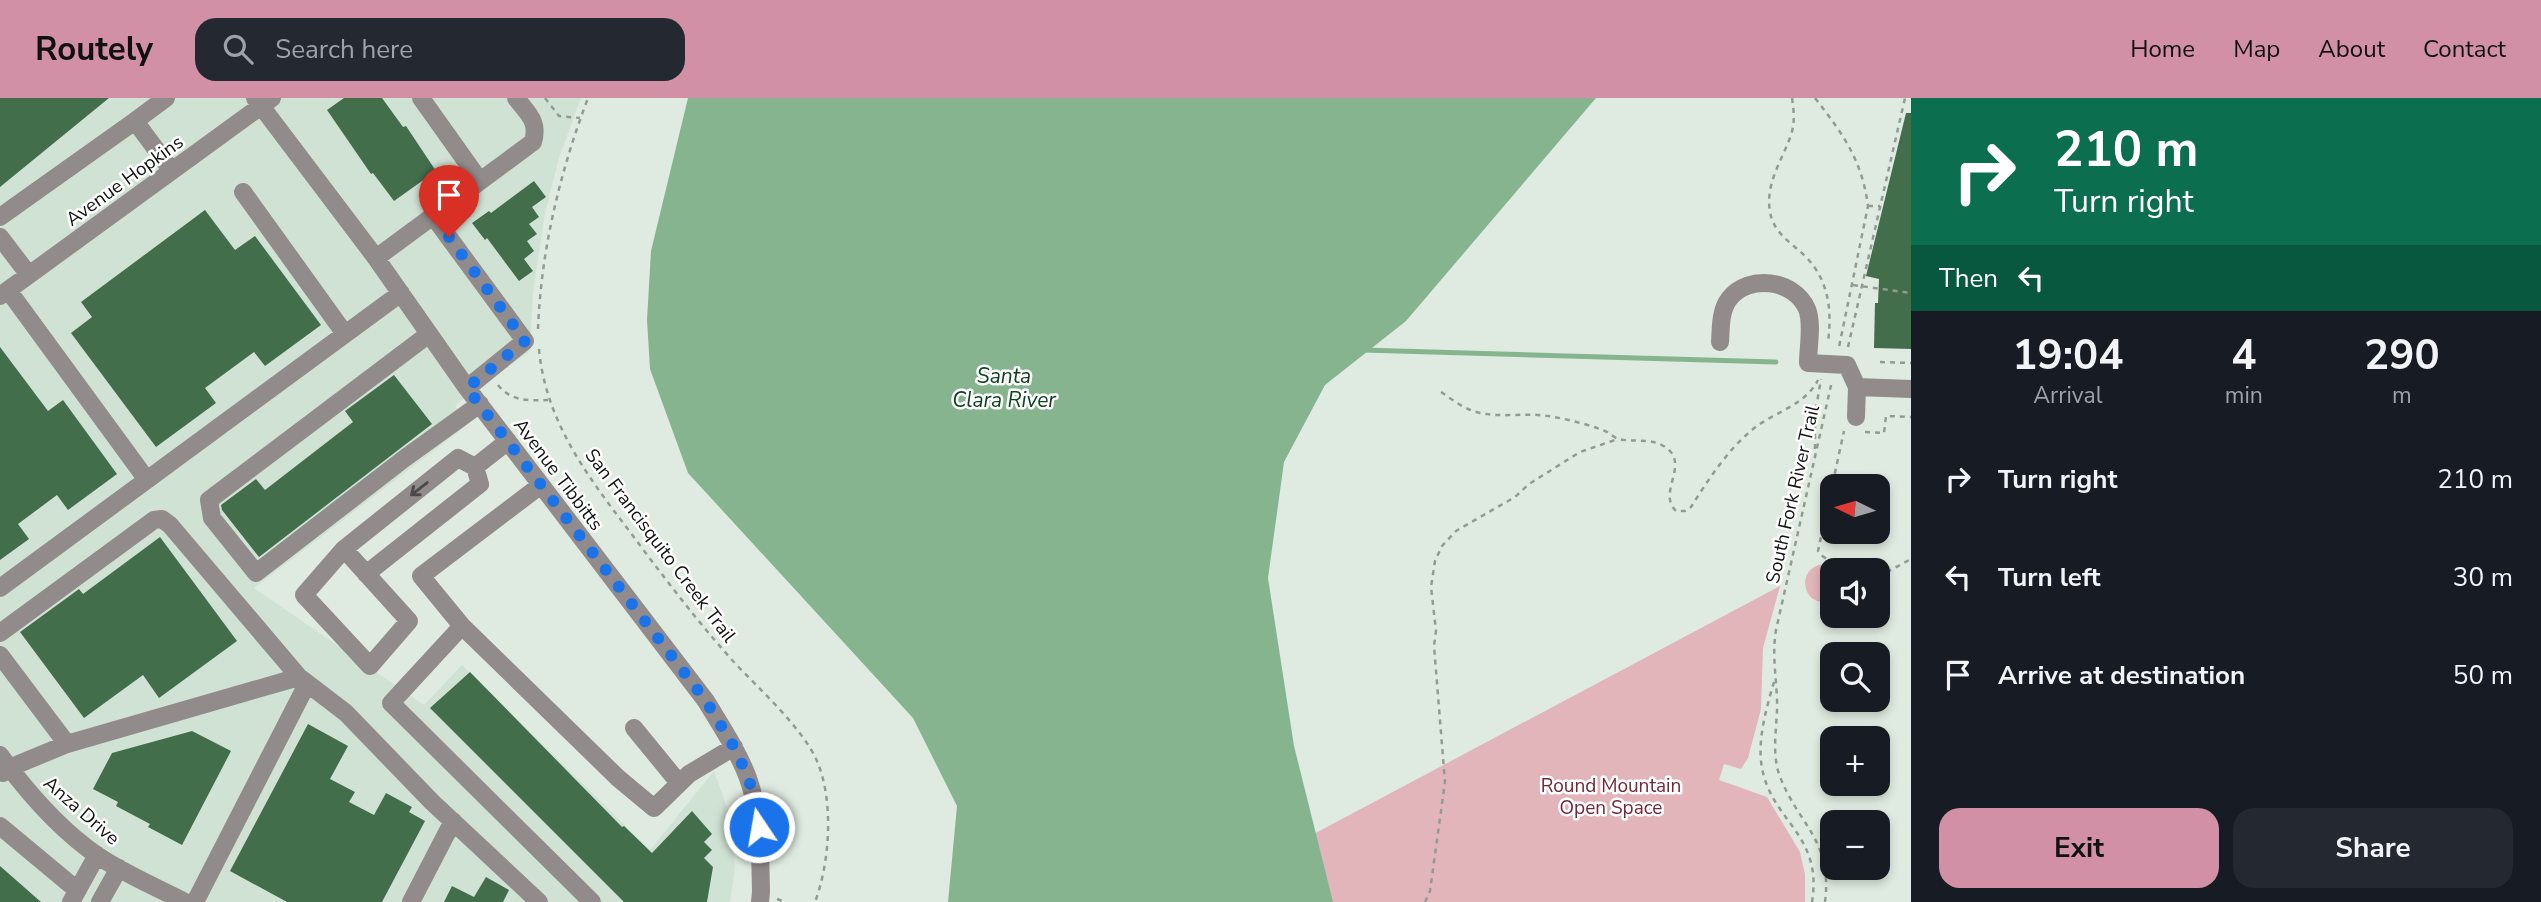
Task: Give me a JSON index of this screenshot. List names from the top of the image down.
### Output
{
  "streets": {
    "street": ["Avenue Hopkins", "Avenue Tibbitts", "Anza Drive"],
    "path": ["South Fork River Trail", "San Francisquito Creek Trail"]
  },
  "crossings": [
    ["Avenue Hopkins", "Avenue Tibbitts"]
  ],
  "water": ["Santa Clara River"],
  "parks": ["Round Mountain Open Space"],
  "north": "left",
  "page": {
    "header": "Routely",
    "search": "Search here",
    "nav": [
      "Home",
      "Map",
      "About",
      "Contact"
    ],
    "turn": ["210 m", "Turn right"],
    "then": "Then",
    "eta": [
      "19:04",
      "Arrival",
      "4",
      "min",
      "290",
      "m"
    ],
    "list": [
      {
        "name": "Turn right",
        "value": "210 m"
      },
      {
        "name": "Turn left",
        "value": "30 m"
      },
      {
        "name": "Arrive at destination",
        "value": "50 m"
      }
    ],
    "map_buttons": ["+", "−"],
    "buttons": ["Exit", "Share"]
  }
}
